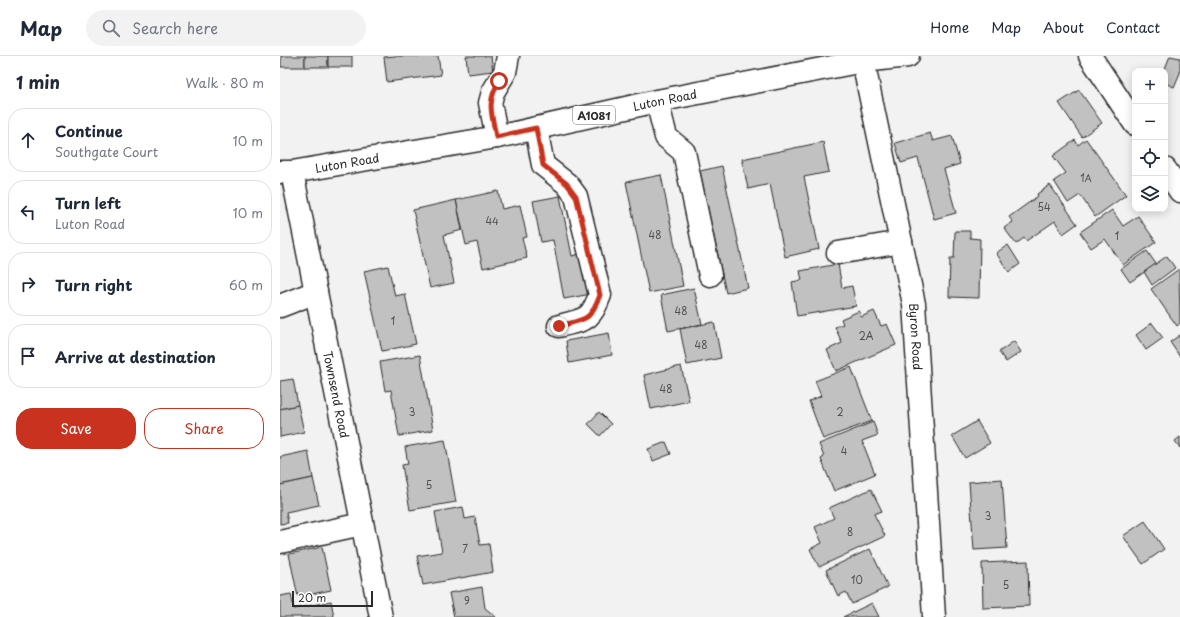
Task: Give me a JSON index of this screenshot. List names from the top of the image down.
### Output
{
  "streets": {
    "street": [
      "Luton Road",
      "A1081",
      "Byron Road",
      "Townsend Road"
    ]
  },
  "crossings": [
    ["Luton Road", "Byron Road"],
    ["Luton Road", "Townsend Road"]
  ],
  "house_numbers": [
    "1A",
    "54",
    "44",
    "48",
    "1",
    "48",
    "1",
    "2A",
    "48",
    "48",
    "3",
    "2",
    "4",
    "5",
    "3",
    "8",
    "7",
    "10",
    "5",
    "9"
  ],
  "scale_bar": "20 m",
  "page": {
    "header": "Map",
    "search": "Search here",
    "nav": [
      "Home",
      "Map",
      "About",
      "Contact"
    ],
    "heading": ["1 min", "Walk · 80 m"],
    "map_buttons": ["+", "−"],
    "list": [
      ["Continue", "Southgate Court", "10 m"],
      ["Turn left", "Luton Road", "10 m"],
      ["Turn right", "60 m"],
      "Arrive at destination"
    ],
    "buttons": ["Save", "Share"],
    "scale": "20 m"
  }
}
